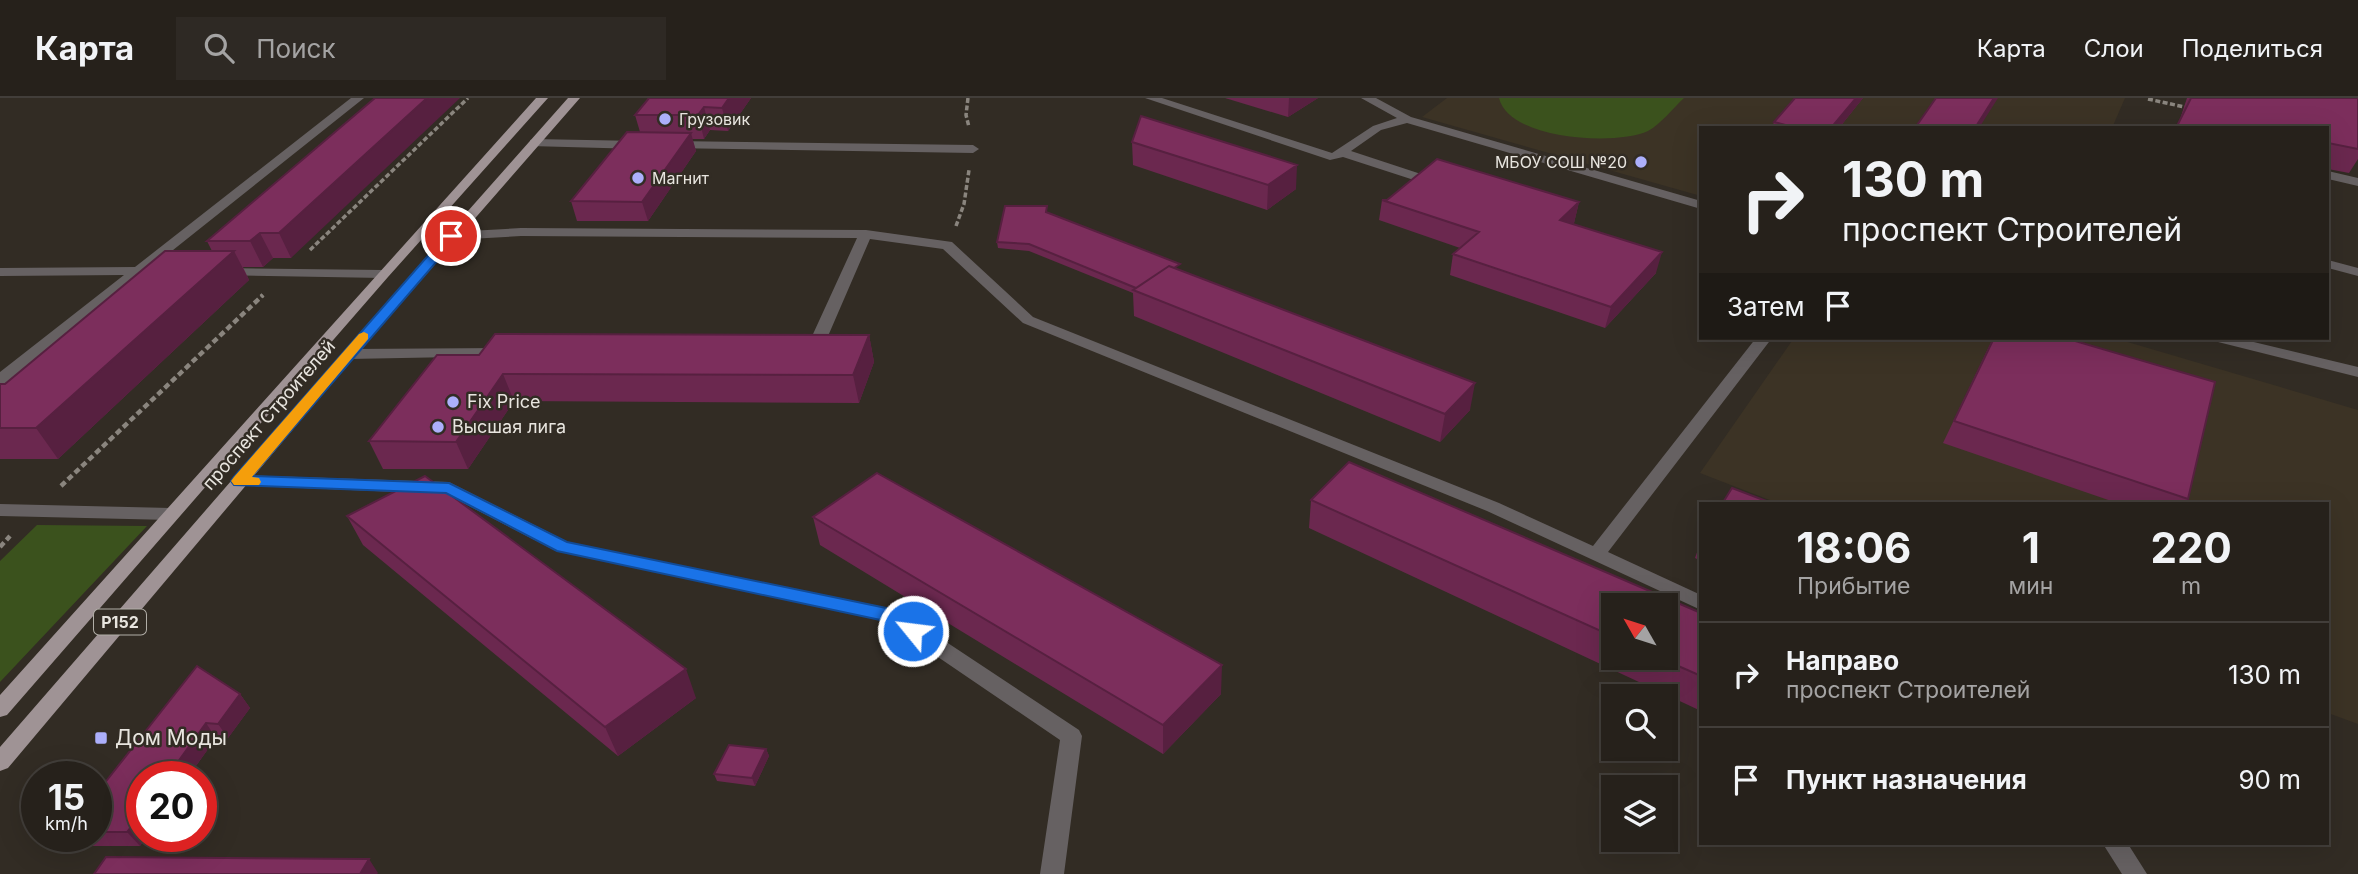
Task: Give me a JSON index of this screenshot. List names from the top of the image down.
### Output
{
  "streets": {
    "main road": ["проспект Строителей", "Р152"]
  },
  "places": {
    "other": [
      "Грузовик",
      "МБОУ СОШ №20",
      "Магнит",
      "Fix Price",
      "Высшая лига"
    ],
    "transit": ["Дом Моды"]
  },
  "north": "top left",
  "page": {
    "header": "Карта",
    "search": "Поиск",
    "nav": ["Карта", "Слои", "Поделиться"],
    "turn": ["130 m", "проспект Строителей"],
    "then": "Затем",
    "eta": [
      "18:06",
      "Прибытие",
      "1",
      "мин",
      "220",
      "m"
    ],
    "list": [
      {
        "name": "Направо",
        "note": "проспект Строителей",
        "value": "130 m"
      },
      {
        "name": "Пункт назначения",
        "value": "90 m"
      }
    ],
    "speed": "15 km/h",
    "limit": "20"
  }
}
